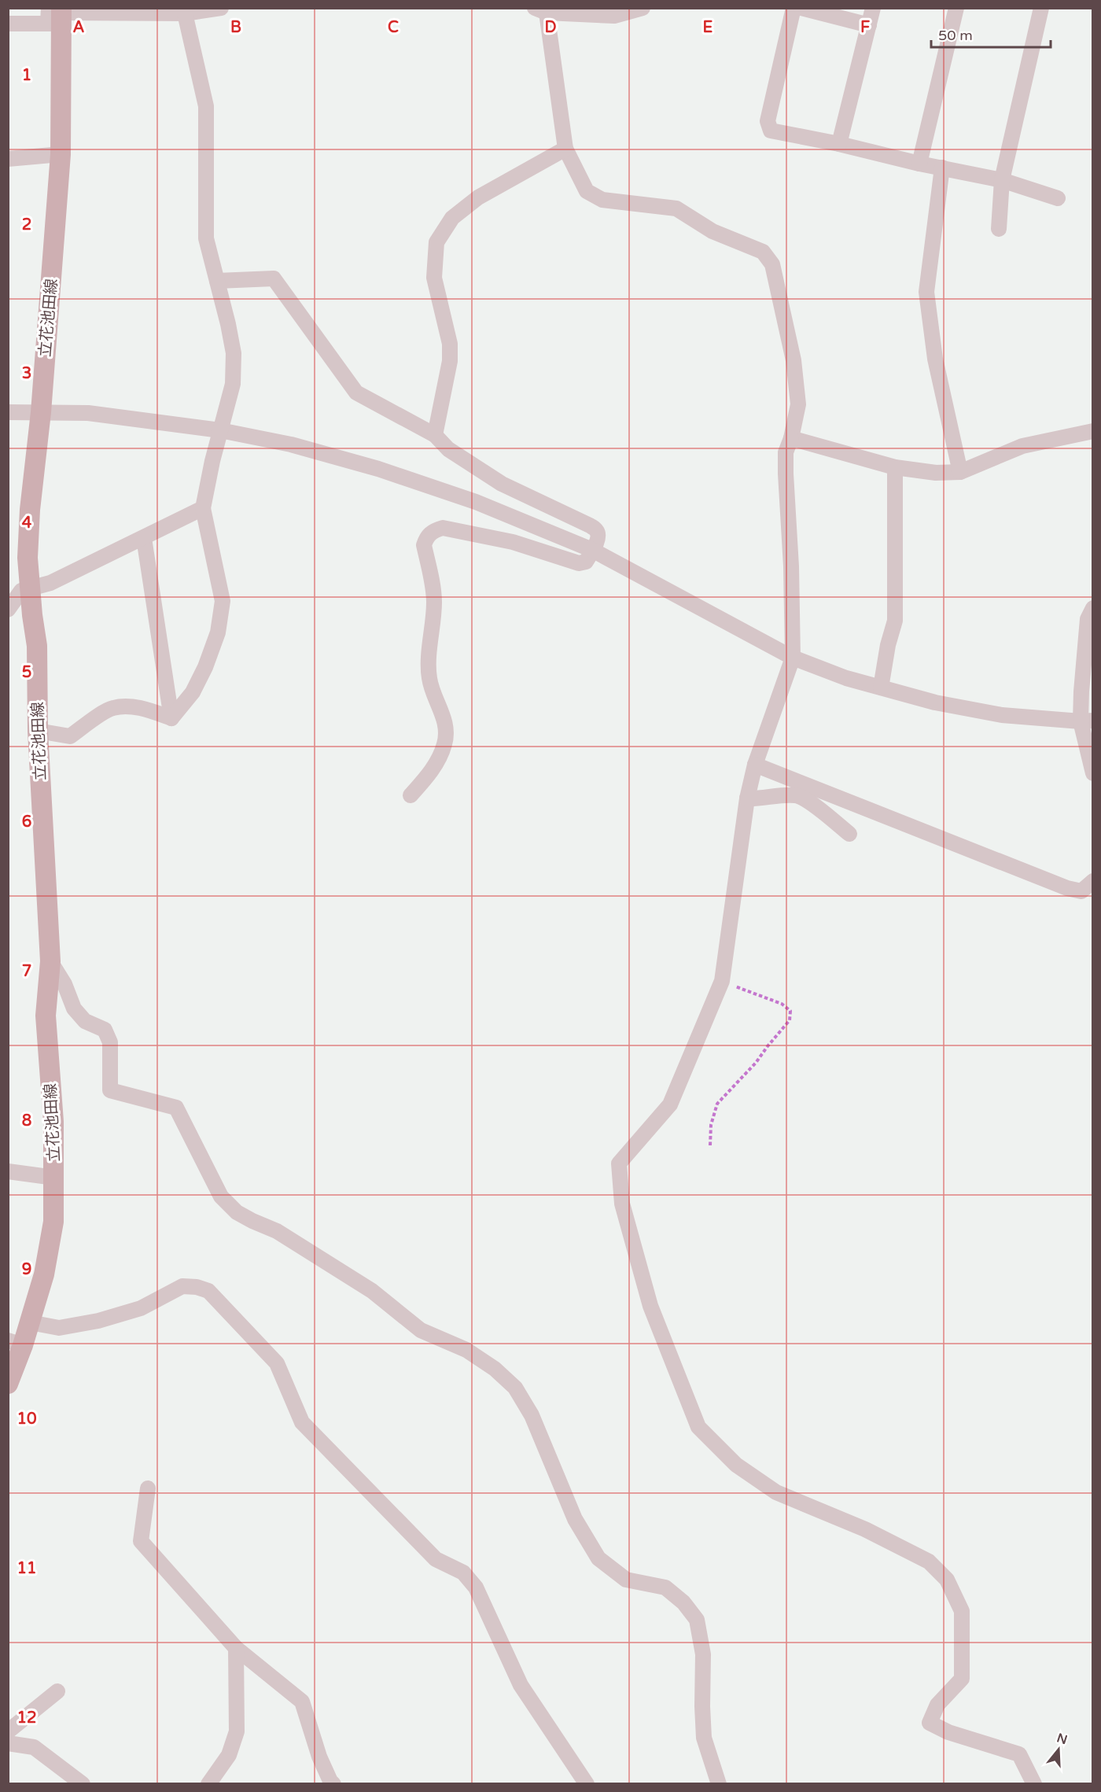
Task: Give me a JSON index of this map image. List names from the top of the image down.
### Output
{
  "streets": {
    "main road": ["立花池田線"]
  },
  "scale_bar": "50 m",
  "north": "top",
  "grid": {
    "columns": [
      "A",
      "B",
      "C",
      "D",
      "E",
      "F"
    ],
    "rows": [
      "1",
      "2",
      "3",
      "4",
      "5",
      "6",
      "7",
      "8",
      "9",
      "10",
      "11",
      "12"
    ]
  }
}
